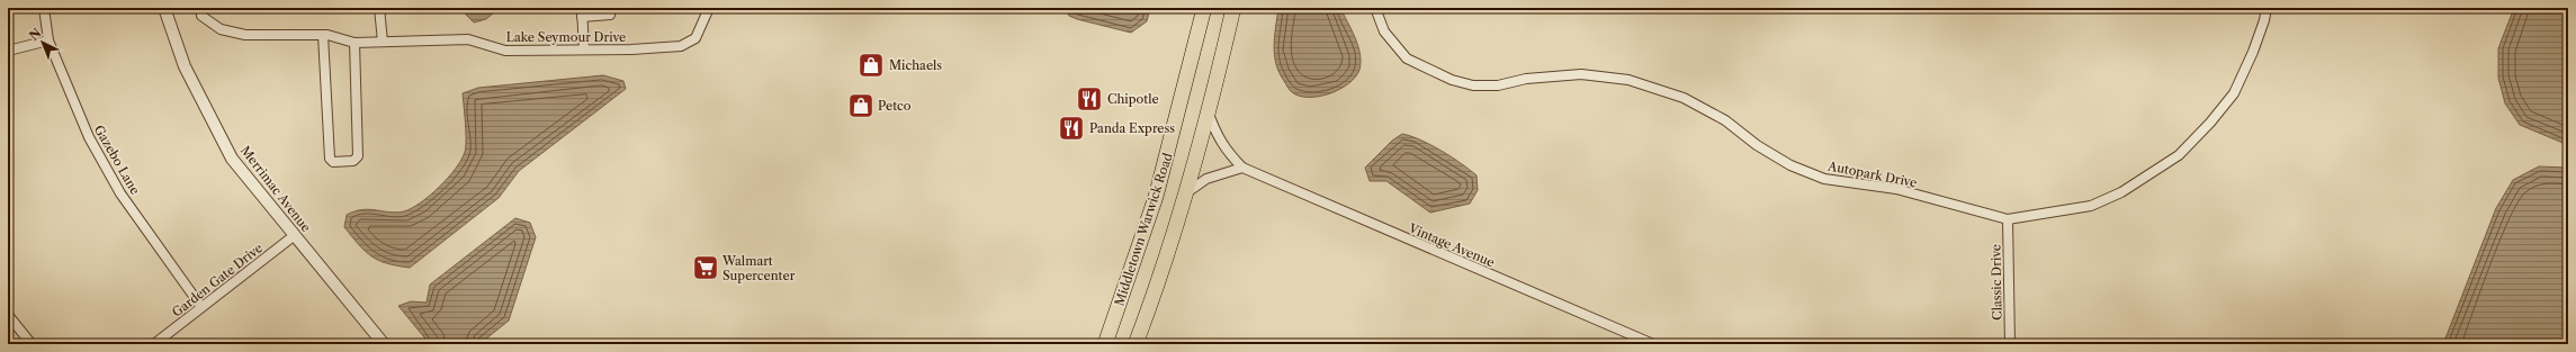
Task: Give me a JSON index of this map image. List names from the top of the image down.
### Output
{
  "streets": {
    "main road": ["Middletown Warwick Road"],
    "street": [
      "Lake Seymour Drive",
      "Gazebo Lane",
      "Autopark Drive",
      "Merrimac Avenue",
      "Vintage Avenue",
      "Garden Gate Drive",
      "Classic Drive"
    ]
  },
  "crossings": [
    ["Gazebo Lane", "Garden Gate Drive"],
    ["Autopark Drive", "Classic Drive"],
    ["Merrimac Avenue", "Garden Gate Drive"]
  ],
  "places": {
    "shop": ["Michaels", "Petco"],
    "restaurant": ["Chipotle", "Panda Express"],
    "supermarket": ["Walmart Supercenter"]
  },
  "north": "top left"
}
